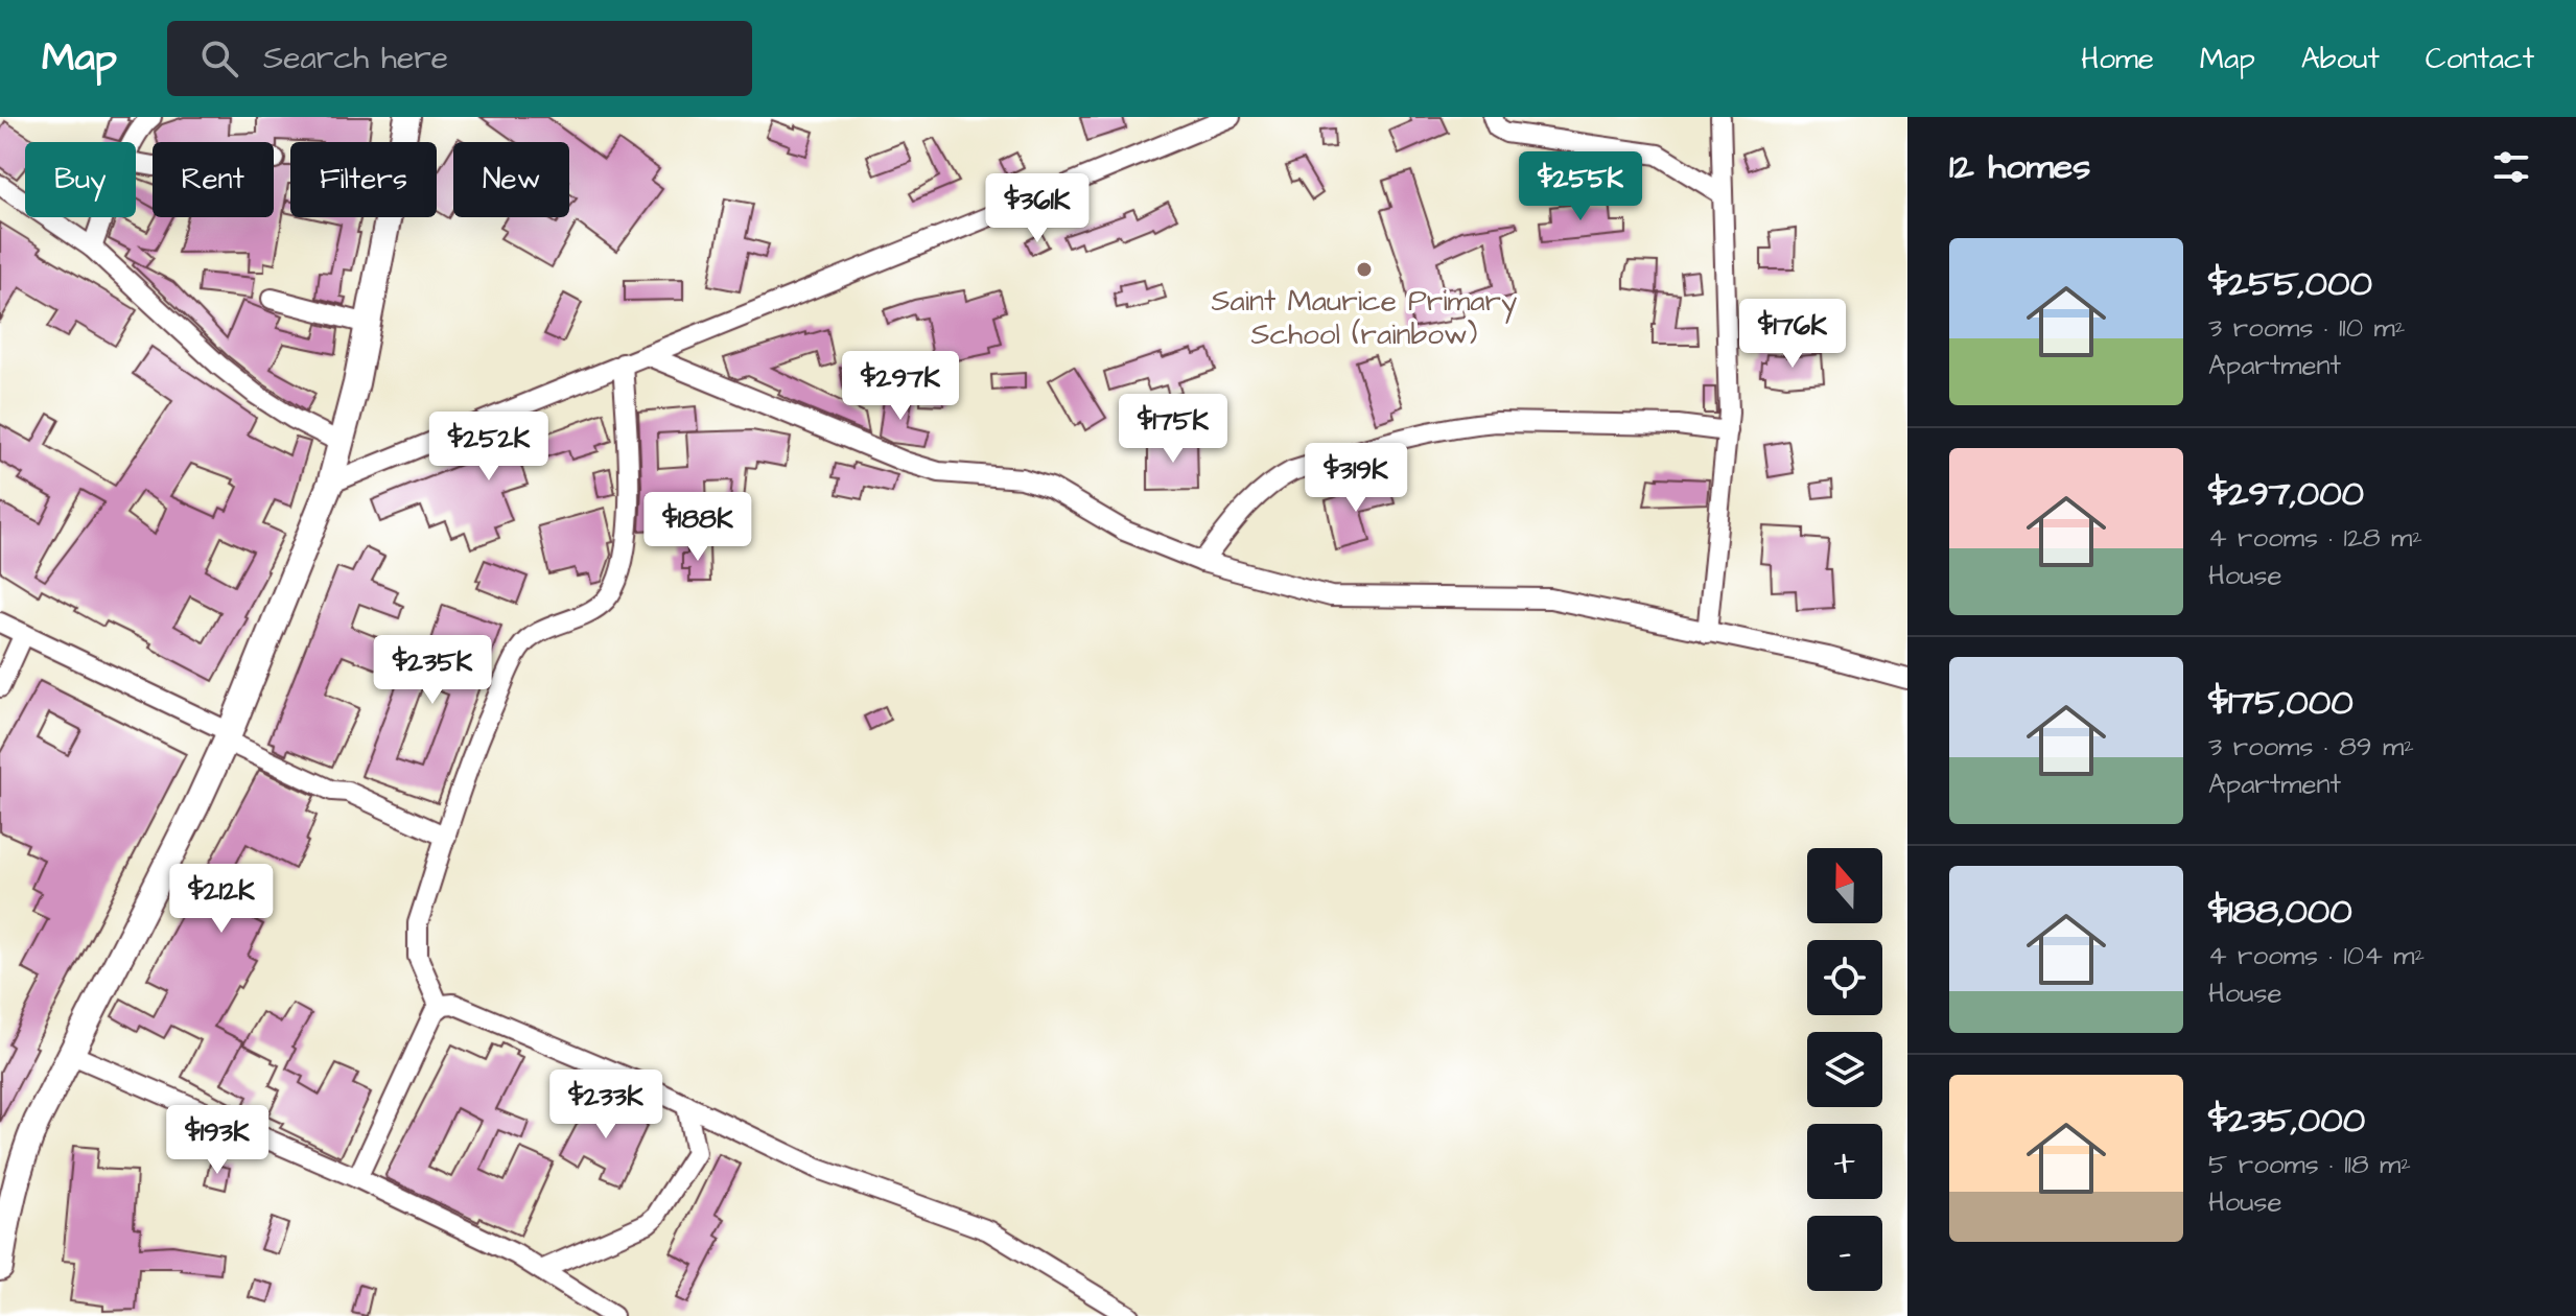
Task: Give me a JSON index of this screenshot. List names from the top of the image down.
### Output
{
  "places": ["Saint Maurice Primary School (rainbow)"],
  "north": "top",
  "page": {
    "header": "Map",
    "search": "Search here",
    "nav": [
      "Home",
      "Map",
      "About",
      "Contact"
    ],
    "heading": "12 homes",
    "chip": [
      "Buy",
      "Rent",
      "Filters",
      "New"
    ],
    "price": [
      "$255K",
      "$361K",
      "$176K",
      "$297K",
      "$175K",
      "$252K",
      "$319K",
      "$188K",
      "$235K",
      "$212K",
      "$233K",
      "$193K"
    ],
    "list": [
      {
        "name": "$255,000",
        "note": "3 rooms · 110 m² · Apartment"
      },
      {
        "name": "$297,000",
        "note": "4 rooms · 128 m² · House"
      },
      {
        "name": "$175,000",
        "note": "3 rooms · 89 m² · Apartment"
      },
      {
        "name": "$188,000",
        "note": "4 rooms · 104 m² · House"
      },
      {
        "name": "$235,000",
        "note": "5 rooms · 118 m² · House"
      }
    ],
    "map_buttons": ["+", "−"]
  }
}
